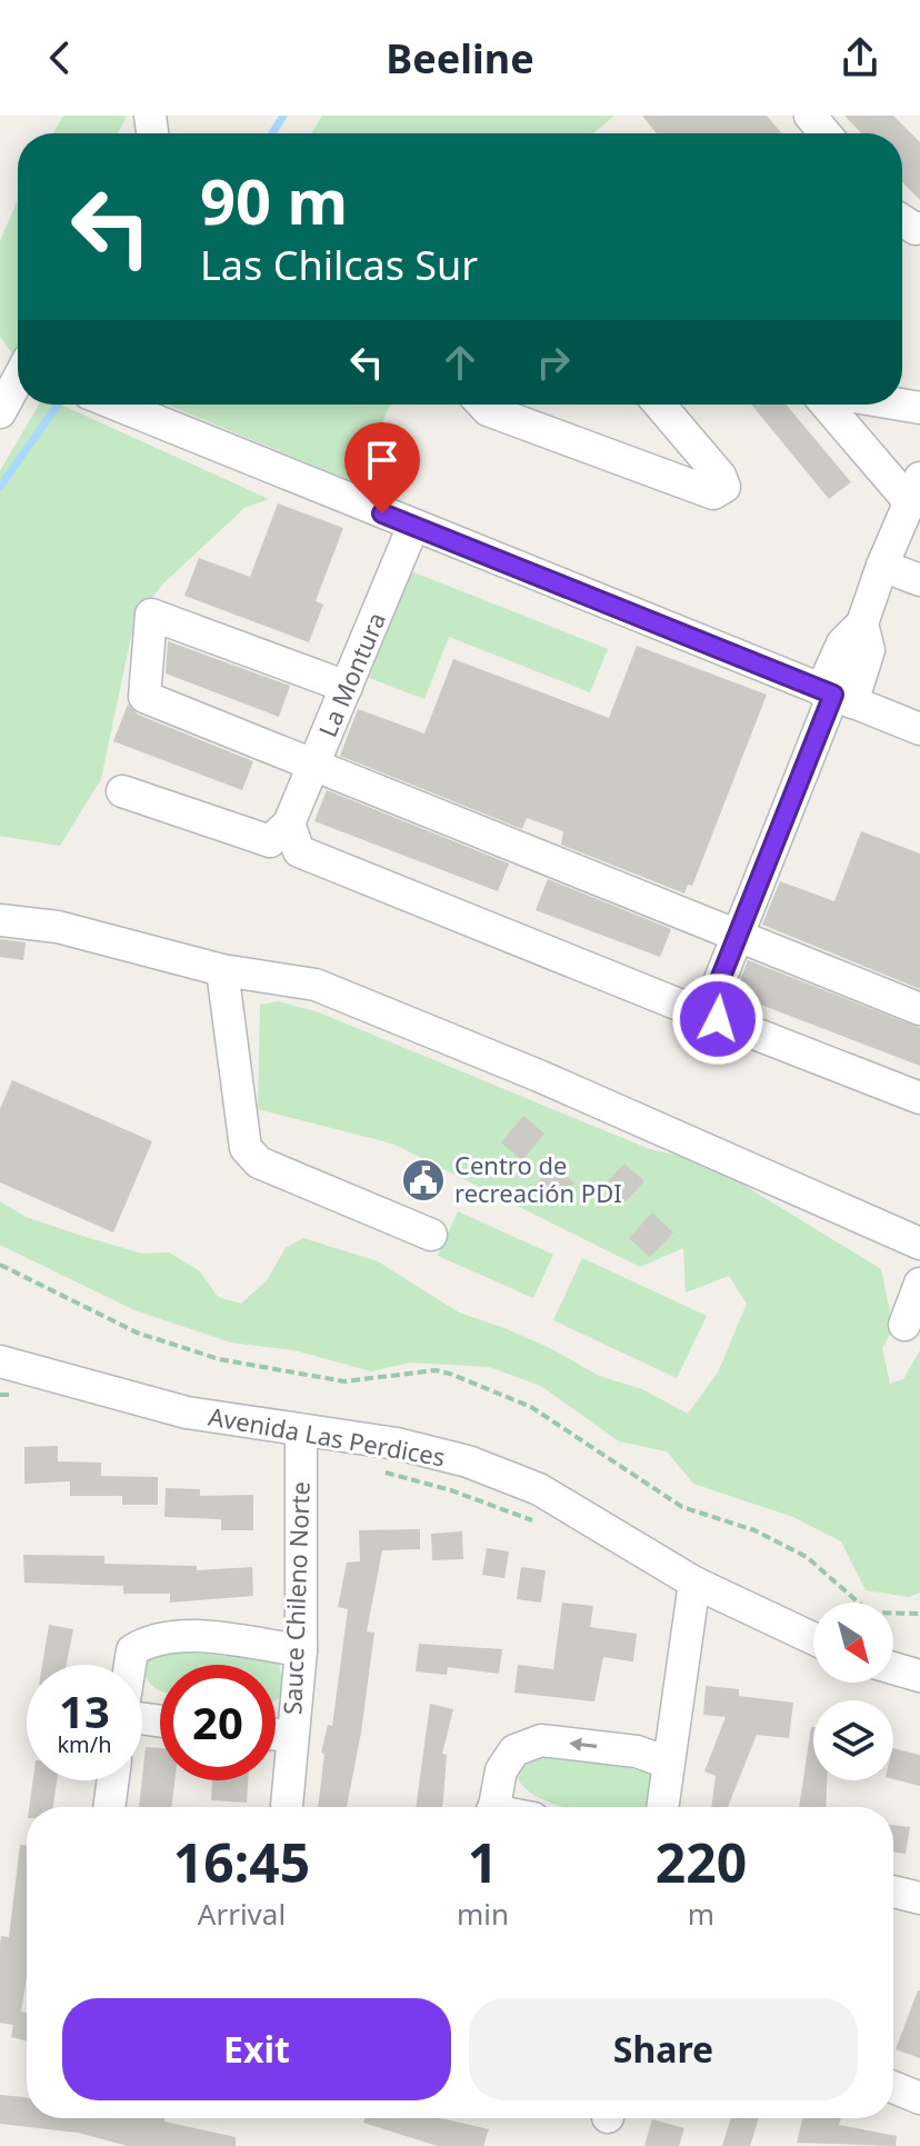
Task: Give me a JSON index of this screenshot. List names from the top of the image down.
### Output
{
  "streets": {
    "street": ["La Montura", "Avenida Las Perdices", "Sauce Chileno Norte"]
  },
  "crossings": [
    ["Avenida Las Perdices", "Sauce Chileno Norte"]
  ],
  "places": {
    "public building": ["Centro de recreación PDI"]
  },
  "north": "bottom right",
  "page": {
    "header": "Beeline",
    "turn": ["90 m", "Las Chilcas Sur"],
    "speed": "13 km/h",
    "limit": "20",
    "eta": [
      "16:45",
      "Arrival",
      "1",
      "min",
      "220",
      "m"
    ],
    "buttons": ["Exit", "Share"]
  }
}
